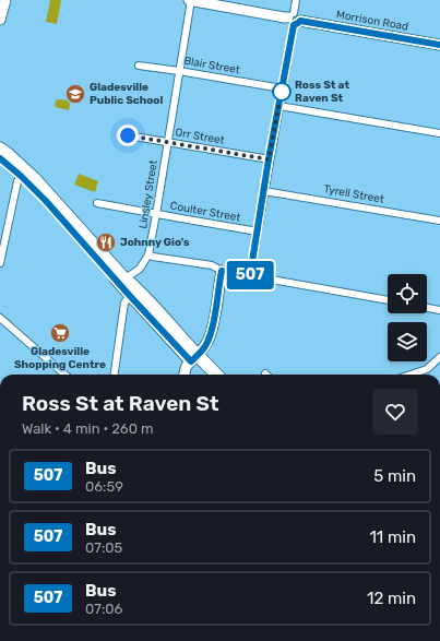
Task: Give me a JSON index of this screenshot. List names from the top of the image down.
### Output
{
  "streets": {
    "street": [
      "Morrison Road",
      "Blair Street",
      "Orr Street",
      "Linsley Street",
      "Tyrell Street",
      "Coulter Street"
    ]
  },
  "crossings": [
    ["Morrison Road", "Linsley Street"],
    ["Blair Street", "Linsley Street"],
    ["Orr Street", "Linsley Street"],
    ["Linsley Street", "Coulter Street"]
  ],
  "places": {
    "other": ["Ross St at Raven St"],
    "school or university": ["Gladesville Public School"],
    "restaurant": ["Johnny Gio's"],
    "supermarket": ["Gladesville Shopping Centre"]
  },
  "lines": ["bus line 507"],
  "page": {
    "on_map": "507",
    "heading": ["Ross St at Raven St", "Walk · 4 min · 260 m"],
    "list": [
      {
        "mark": "507",
        "name": "Bus",
        "note": "06:59",
        "value": "5 min"
      },
      {
        "mark": "507",
        "name": "Bus",
        "note": "07:05",
        "value": "11 min"
      },
      {
        "mark": "507",
        "name": "Bus",
        "note": "07:06",
        "value": "12 min"
      }
    ]
  }
}
